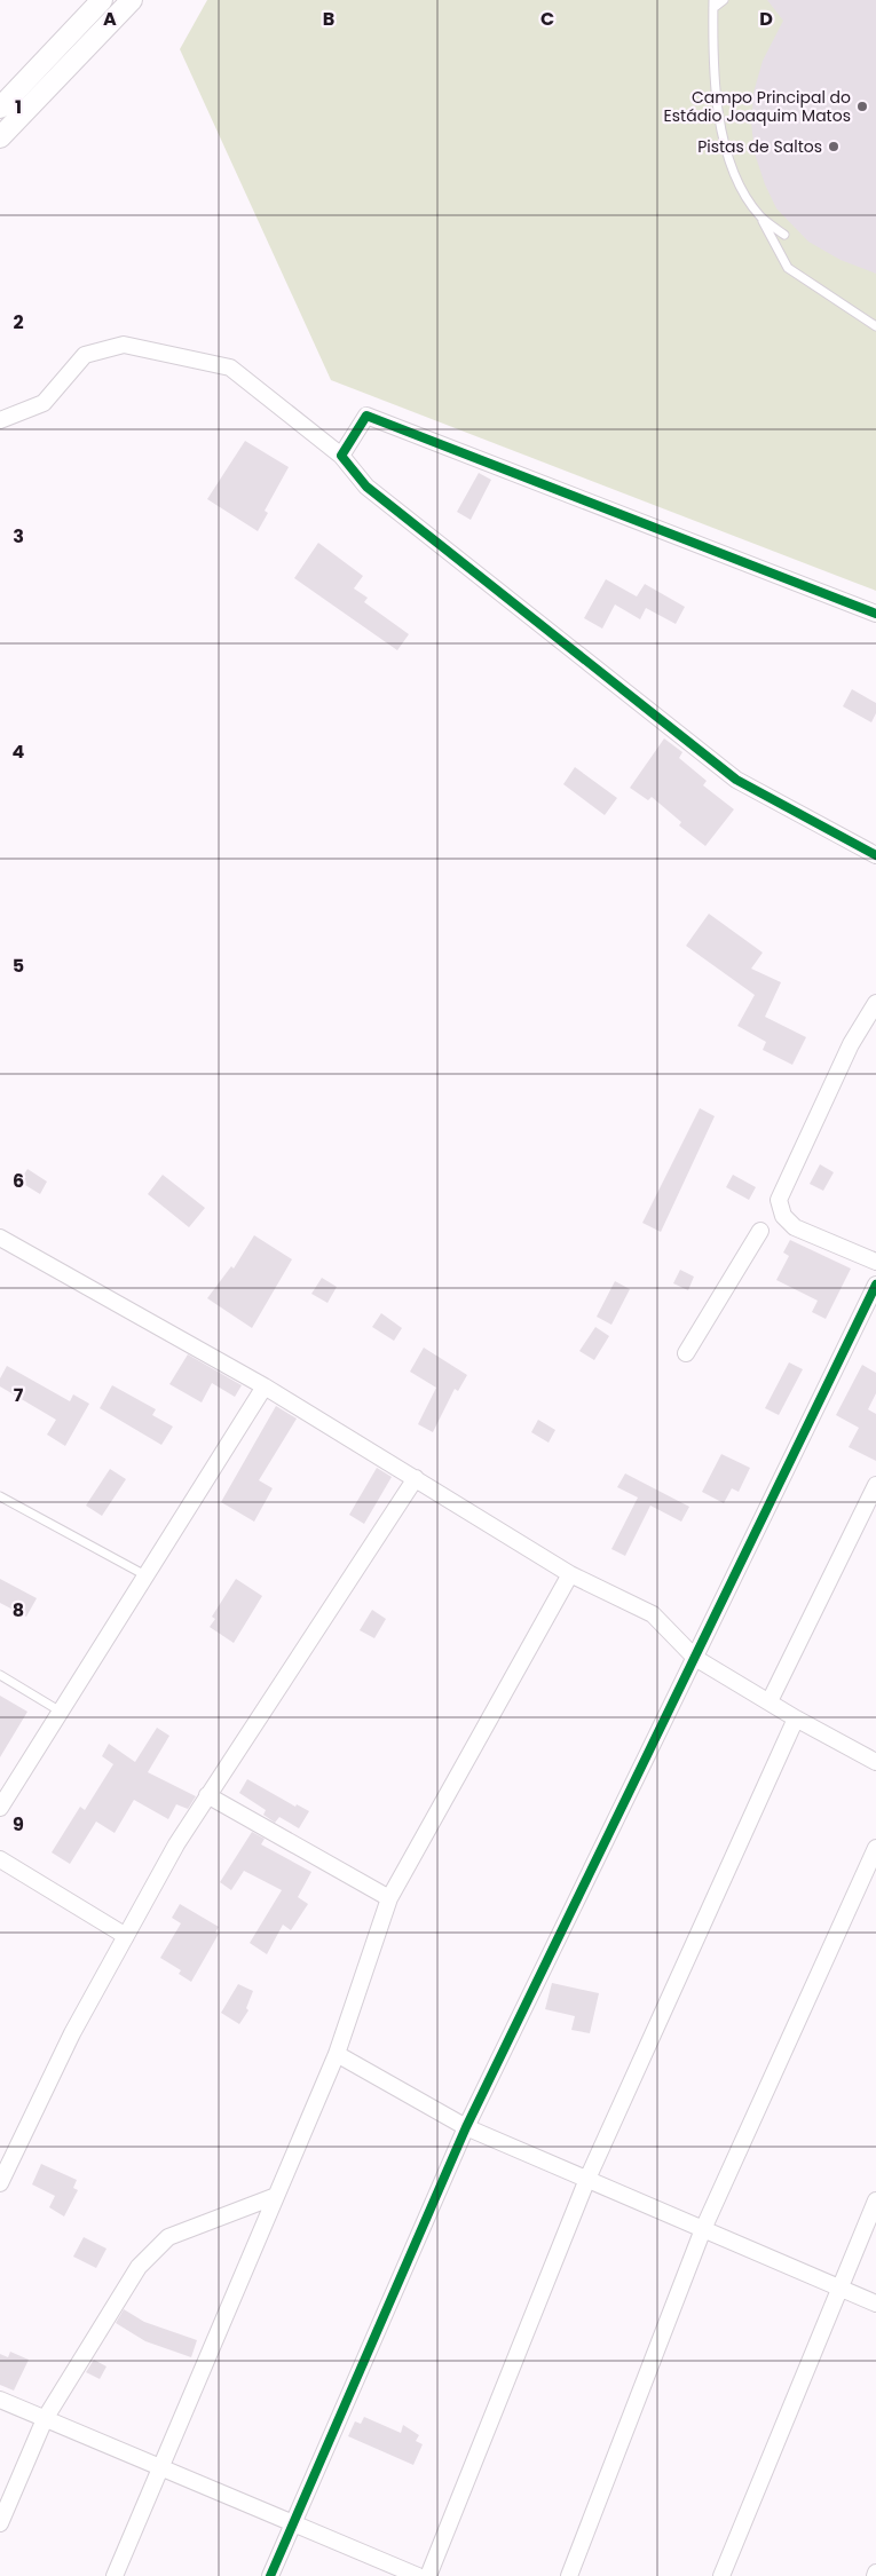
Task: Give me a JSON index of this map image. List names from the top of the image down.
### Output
{
  "places": ["Campo Principal do Estádio Joaquim Matos", "Pistas de Saltos"],
  "grid": {
    "columns": [
      "A",
      "B",
      "C",
      "D"
    ],
    "rows": [
      "1",
      "2",
      "3",
      "4",
      "5",
      "6",
      "7",
      "8",
      "9"
    ]
  }
}
